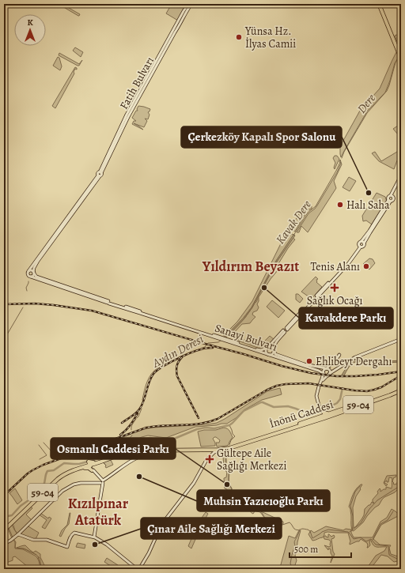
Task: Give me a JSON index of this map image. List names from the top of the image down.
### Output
{
  "streets": {
    "main road": [
      "Fatih Bulvarı",
      "Sanayi Bulvarı",
      "59-04",
      "İnönü Caddesi"
    ]
  },
  "crossings": [
    ["Fatih Bulvarı", "Sanayi Bulvarı"],
    ["59-04", "İnönü Caddesi"]
  ],
  "districts": ["Yıldırım Beyazıt", "Kızılpınar Atatürk"],
  "water": ["Dere", "Kavak Dere", "Aydın Deresi"],
  "places": {
    "other": [
      "Yünsa Hz. İlyas Camii",
      "Çerkezköy Kapalı Spor Salonu",
      "Halı Saha",
      "Tenis Alanı",
      "Kavakdere Parkı",
      "Ehlibeyt Dergahı",
      "Muhsin Yazıcıoğlu Parkı",
      "Osmanlı Caddesi Parkı",
      "Çınar Aile Sağlığı Merkezi"
    ],
    "health": ["Sağlık Ocağı", "Gültepe Aile Sağlığı Merkezi"]
  },
  "scale_bar": "500 m",
  "north": "top"
}
